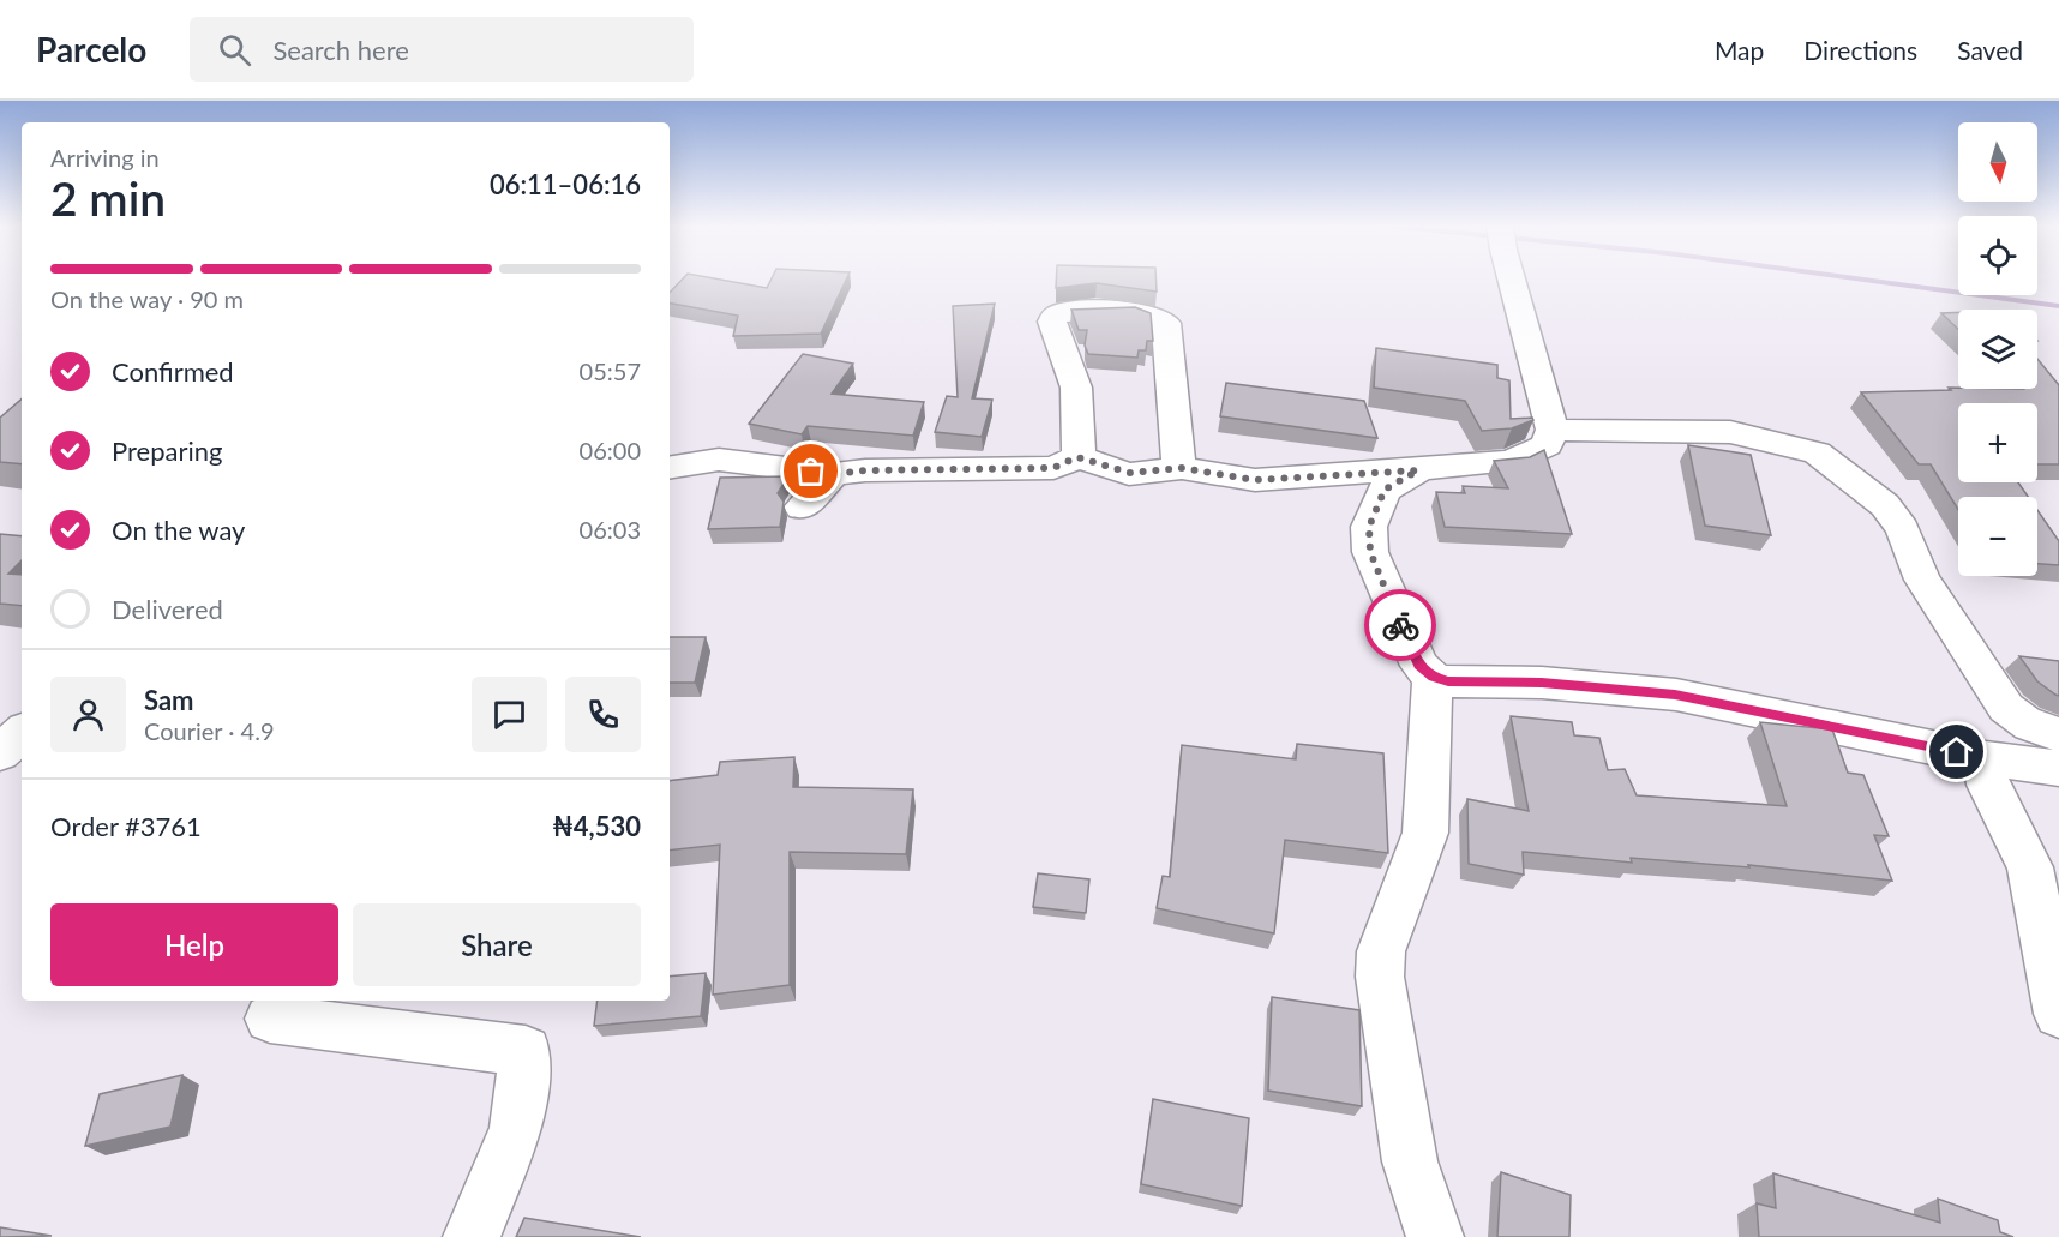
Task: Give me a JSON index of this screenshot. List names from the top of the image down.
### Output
{
  "north": "bottom",
  "page": {
    "header": "Parcelo",
    "search": "Search here",
    "nav": ["Map", "Directions", "Saved"],
    "map_buttons": ["+", "−"],
    "heading": ["2 min", "Arriving in", "06:11–06:16"],
    "panel": [
      "Sam",
      "Courier · 4.9",
      "Order #3761",
      "₦4,530"
    ],
    "bar": "On the way · 90 m",
    "list": [
      ["Confirmed", "05:57"],
      ["Preparing", "06:00"],
      ["On the way", "06:03"],
      "Delivered"
    ],
    "buttons": ["Help", "Share"]
  }
}
